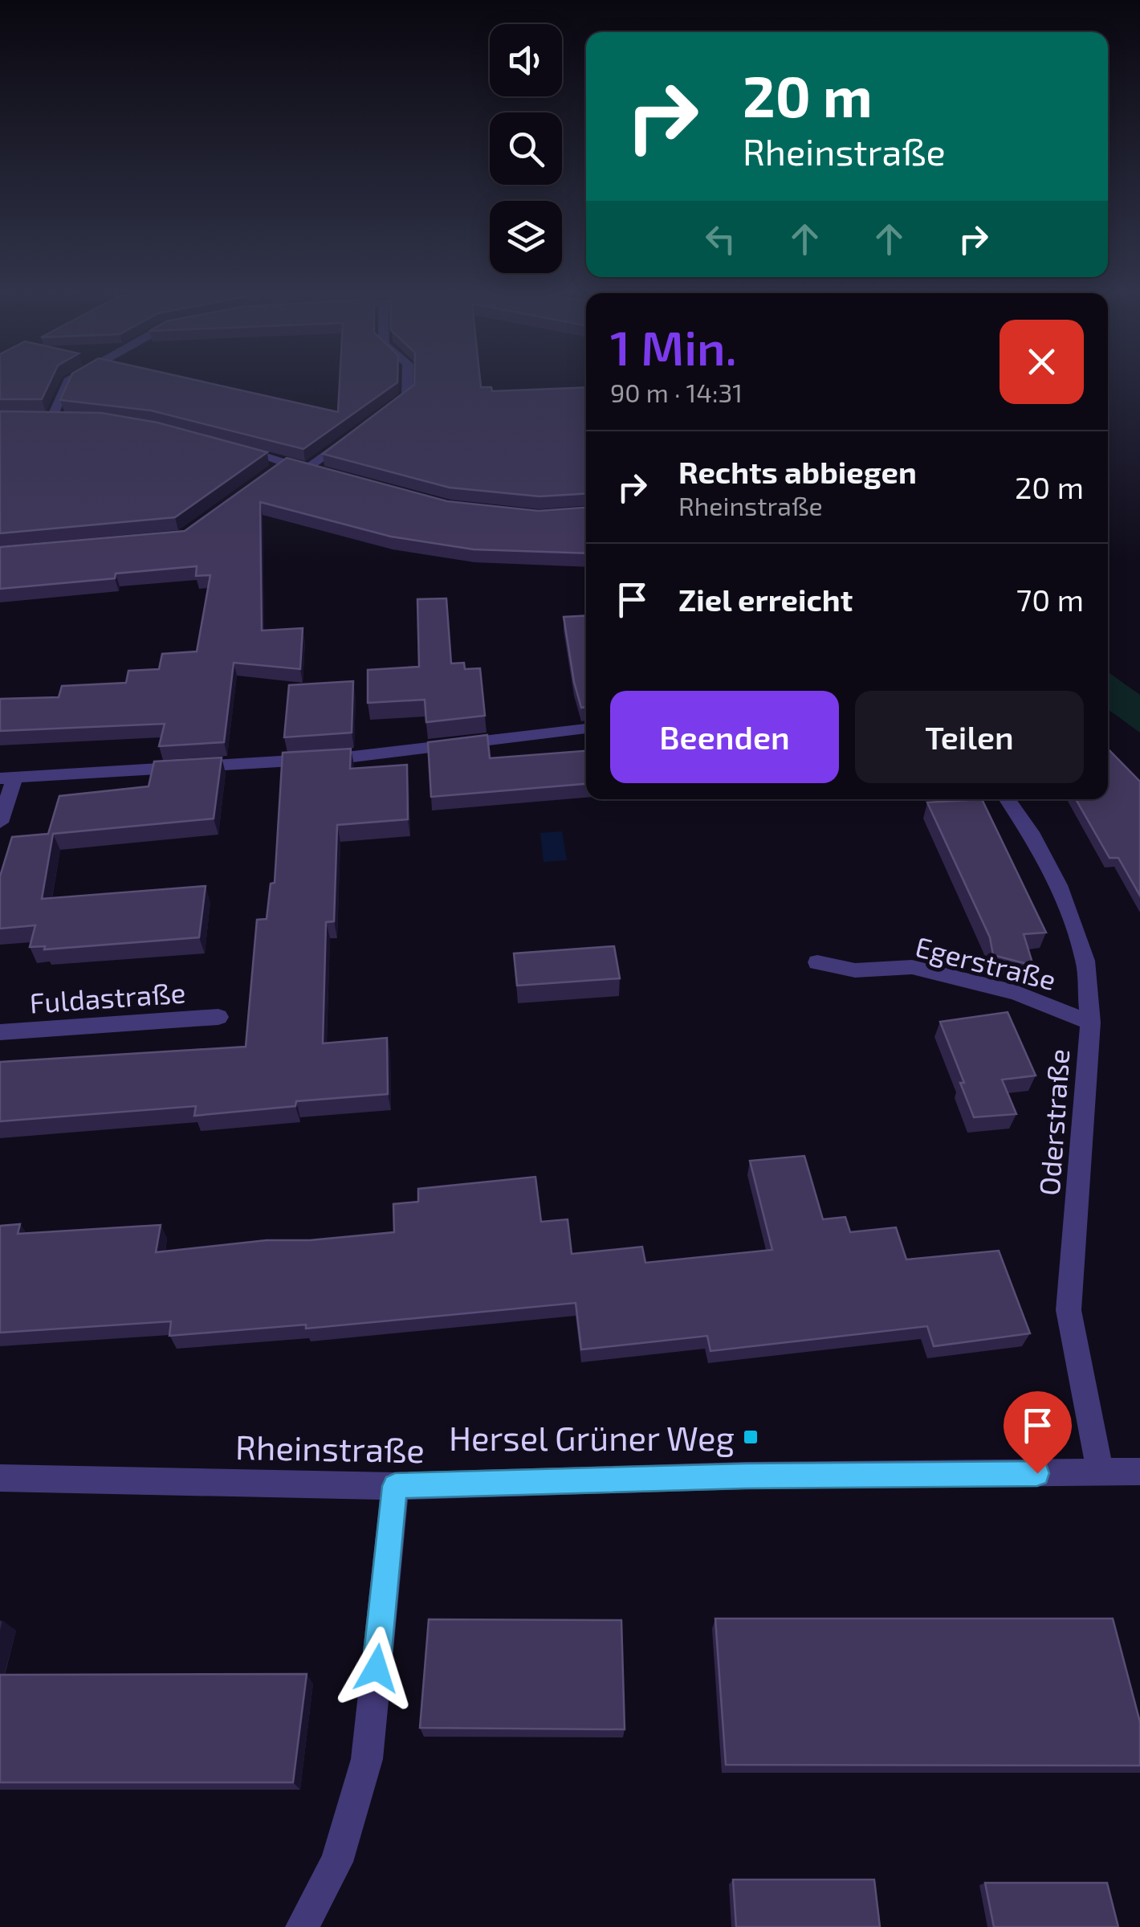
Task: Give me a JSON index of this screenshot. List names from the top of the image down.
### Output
{
  "streets": {
    "street": [
      "Egerstraße",
      "Fuldastraße",
      "Oderstraße",
      "Rheinstraße"
    ]
  },
  "crossings": [
    ["Egerstraße", "Oderstraße"],
    ["Oderstraße", "Rheinstraße"]
  ],
  "places": {
    "transit": ["Hersel Grüner Weg"]
  },
  "page": {
    "turn": ["20 m", "Rheinstraße"],
    "heading": ["1 Min.", "90 m · 14:31"],
    "list": [
      {
        "name": "Rechts abbiegen",
        "note": "Rheinstraße",
        "value": "20 m"
      },
      {
        "name": "Ziel erreicht",
        "value": "70 m"
      }
    ],
    "buttons": ["Beenden", "Teilen"]
  }
}
